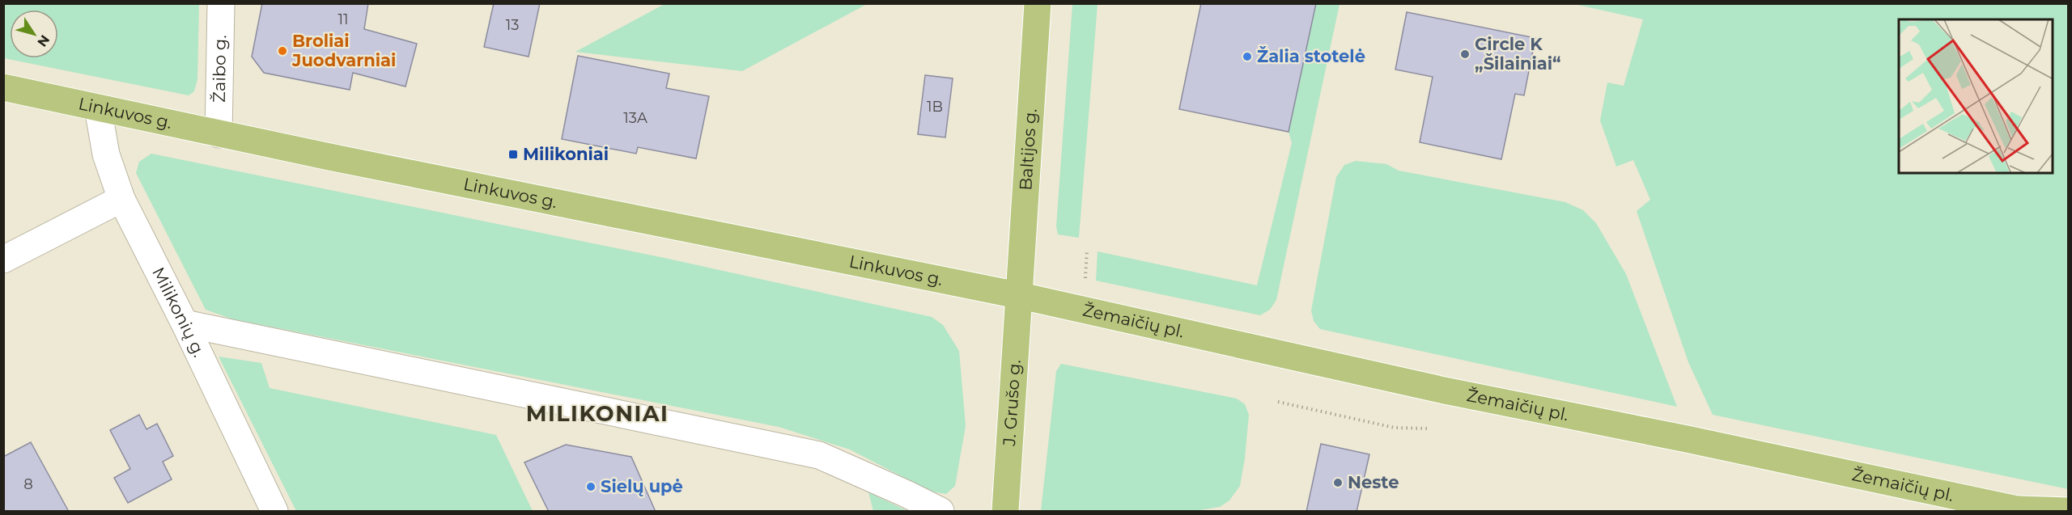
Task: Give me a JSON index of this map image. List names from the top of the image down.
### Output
{
  "streets": {
    "main road": [
      "Linkuvos g.",
      "Baltijos g.",
      "Žemaičių pl.",
      "J. Grušo g."
    ],
    "street": ["Žaibo g.", "Milikonių g."]
  },
  "crossings": [
    ["Žaibo g.", "Linkuvos g."],
    ["Linkuvos g.", "Baltijos g."],
    ["Linkuvos g.", "Milikonių g."],
    ["Linkuvos g.", "Žemaičių pl."],
    ["Linkuvos g.", "J. Grušo g."],
    ["Baltijos g.", "Žemaičių pl."],
    ["Baltijos g.", "J. Grušo g."],
    ["Žemaičių pl.", "J. Grušo g."]
  ],
  "districts": ["MILIKONIAI"],
  "places": {
    "other": [
      "Broliai Juodvarniai",
      "Circle K „Šilainiai“",
      "Žalia stotelė",
      "Neste",
      "Sielų upė"
    ],
    "transit": ["Milikoniai"]
  },
  "house_numbers": [
    "11",
    "13",
    "1B",
    "13A",
    "8"
  ],
  "north": "bottom right"
}
